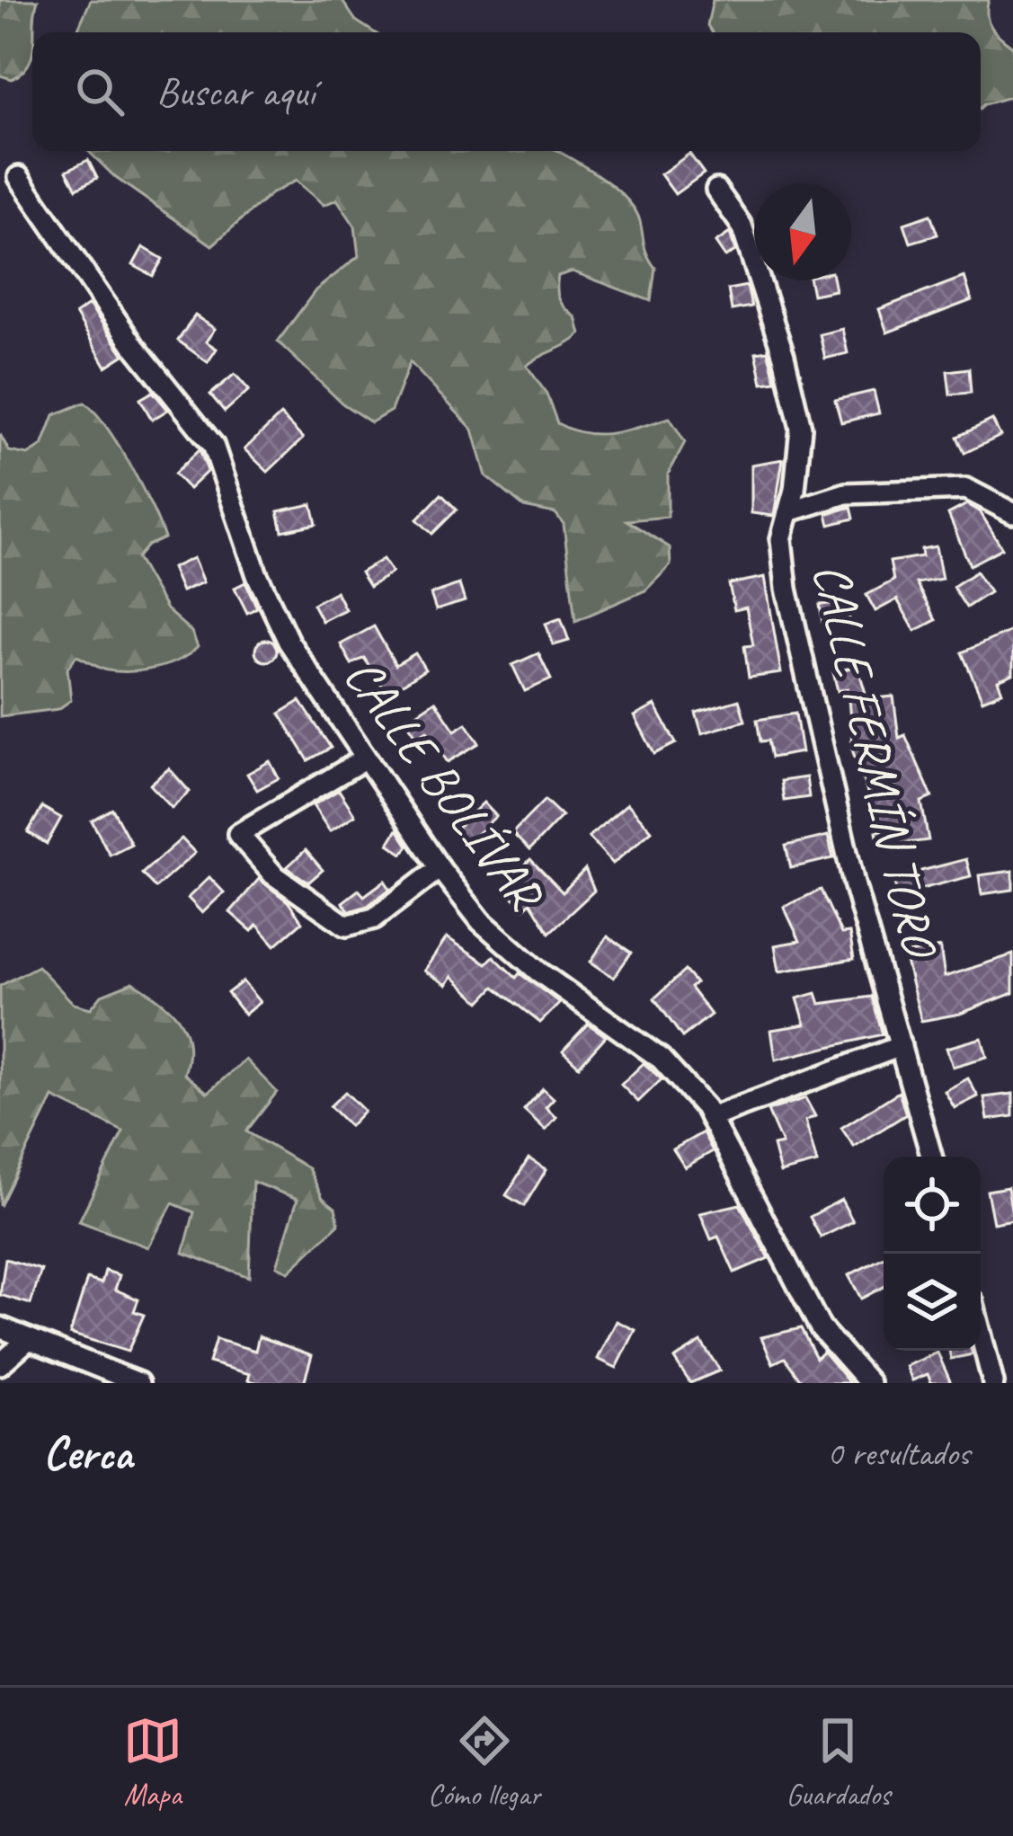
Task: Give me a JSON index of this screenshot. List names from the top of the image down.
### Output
{
  "streets": {
    "street": ["CALLE FERMÍN TORO", "CALLE BOLÍVAR"]
  },
  "north": "bottom",
  "page": {
    "search": "Buscar aquí",
    "heading": ["Cerca", "0 resultados"],
    "nav": ["Mapa", "Cómo llegar", "Guardados"]
  }
}
